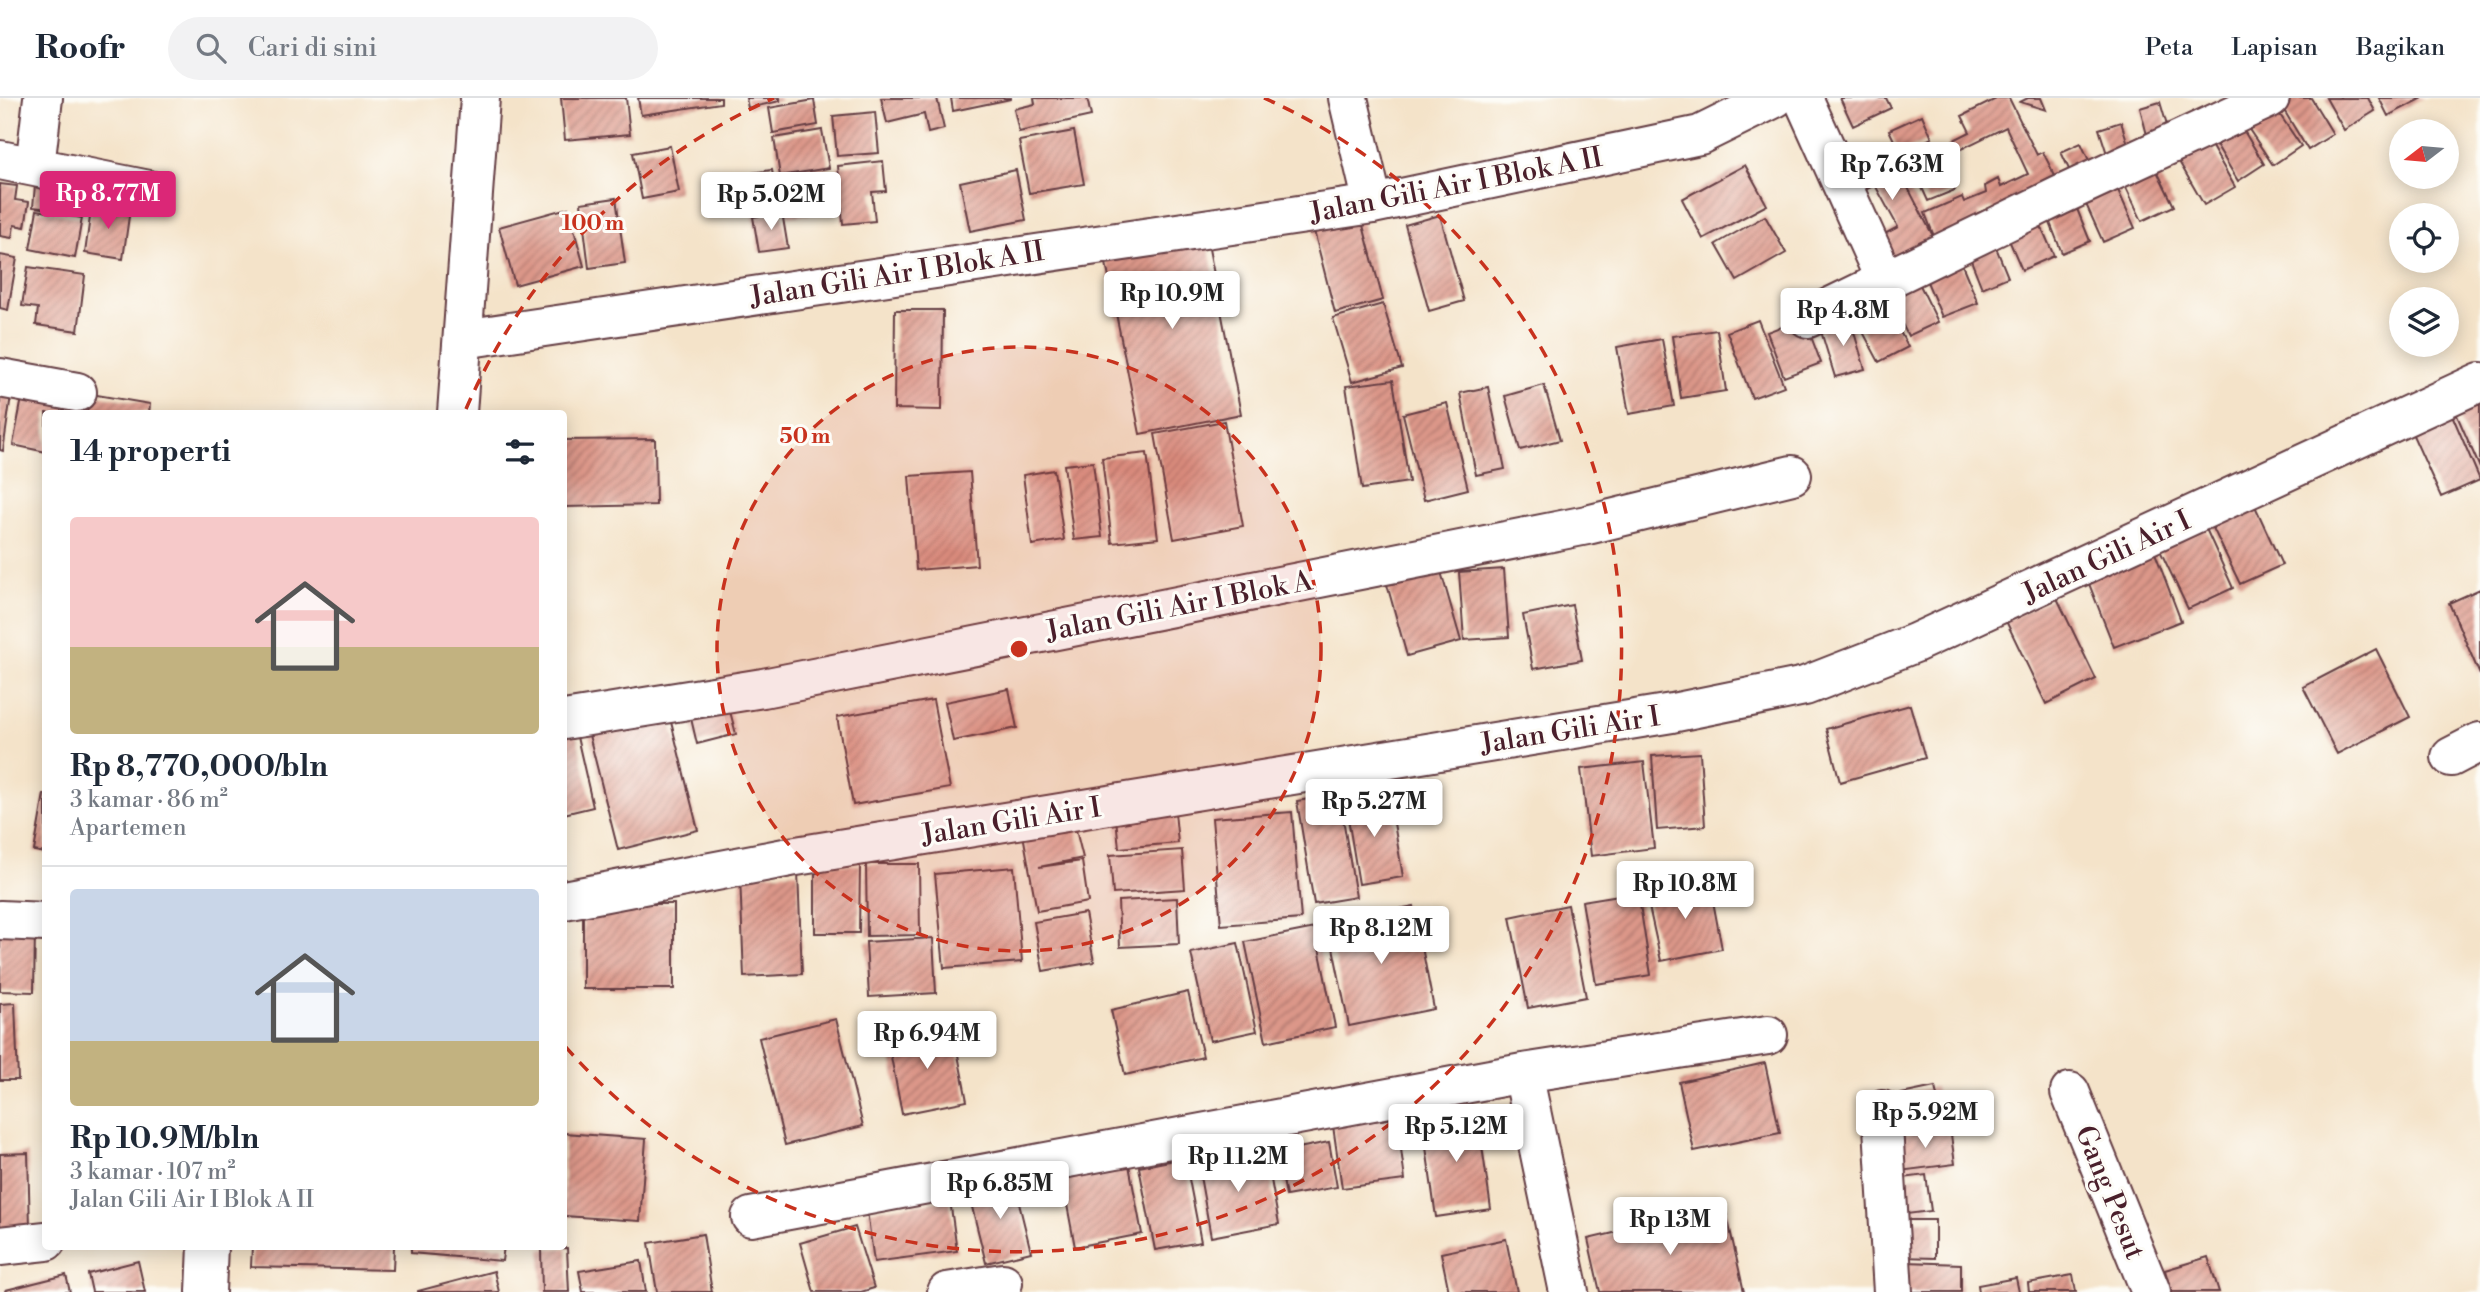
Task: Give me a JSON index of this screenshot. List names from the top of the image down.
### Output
{
  "streets": {
    "street": [
      "Jalan Gili Air I Blok A II",
      "Jalan Gili Air I",
      "Jalan Gili Air I Blok A",
      "Gang Pesut"
    ]
  },
  "north": "left",
  "page": {
    "header": "Roofr",
    "search": "Cari di sini",
    "nav": ["Peta", "Lapisan", "Bagikan"],
    "price": [
      "Rp 7.63M",
      "Rp 8.77M",
      "Rp 5.02M",
      "Rp 10.9M",
      "Rp 4.8M",
      "Rp 5.27M",
      "Rp 10.8M",
      "Rp 8.12M",
      "Rp 6.94M",
      "Rp 5.92M",
      "Rp 5.12M",
      "Rp 11.2M",
      "Rp 6.85M",
      "Rp 13M"
    ],
    "heading": "14 properti",
    "list": [
      {
        "name": "Rp 8,770,000/bln",
        "note": "3 kamar · 86 m² · Apartemen"
      },
      {
        "name": "Rp 10.9M/bln",
        "note": "3 kamar · 107 m² · Jalan Gili Air I Blok A II"
      }
    ]
  },
  "rings": ["100 m", "50 m"]
}
